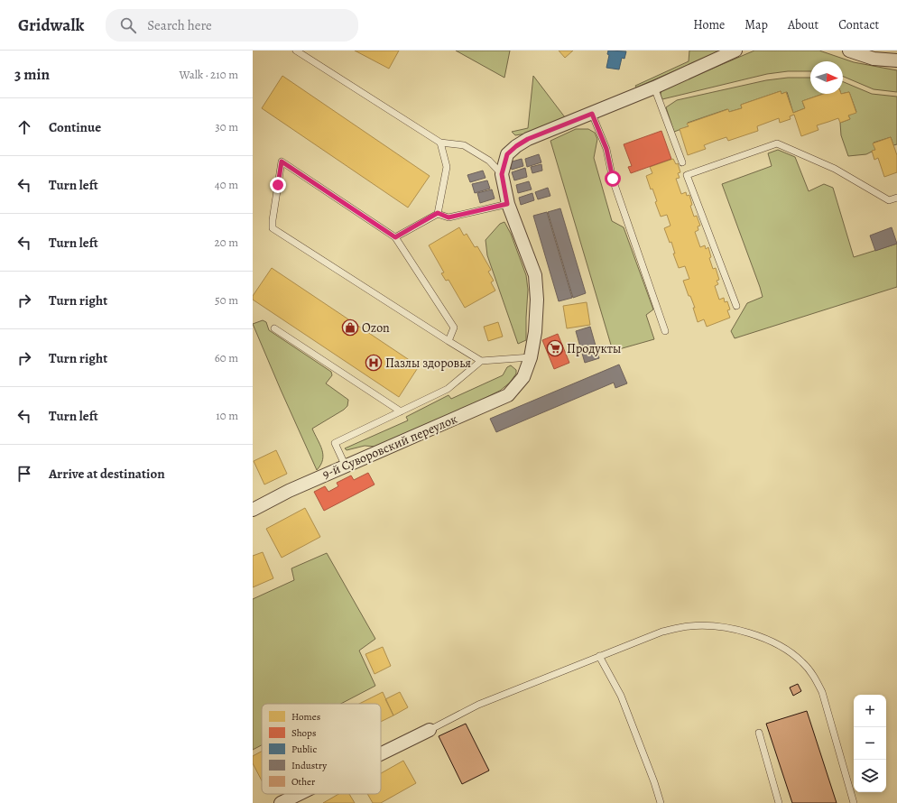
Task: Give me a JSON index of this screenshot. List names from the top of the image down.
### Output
{
  "streets": {
    "street": ["9-й Суворовский переулок"]
  },
  "places": {
    "shop": ["Ozon"],
    "supermarket": ["Продукты"],
    "hospital": ["Пазлы здоровья"]
  },
  "legend": [
    "Homes",
    "Shops",
    "Public",
    "Industry",
    "Other"
  ],
  "north": "right",
  "page": {
    "header": "Gridwalk",
    "search": "Search here",
    "nav": [
      "Home",
      "Map",
      "About",
      "Contact"
    ],
    "heading": ["3 min", "Walk · 210 m"],
    "list": [
      ["Continue", "30 m"],
      ["Turn left", "40 m"],
      ["Turn left", "20 m"],
      ["Turn right", "50 m"],
      ["Turn right", "60 m"],
      ["Turn left", "10 m"],
      "Arrive at destination"
    ],
    "map_buttons": ["+", "−"]
  }
}
